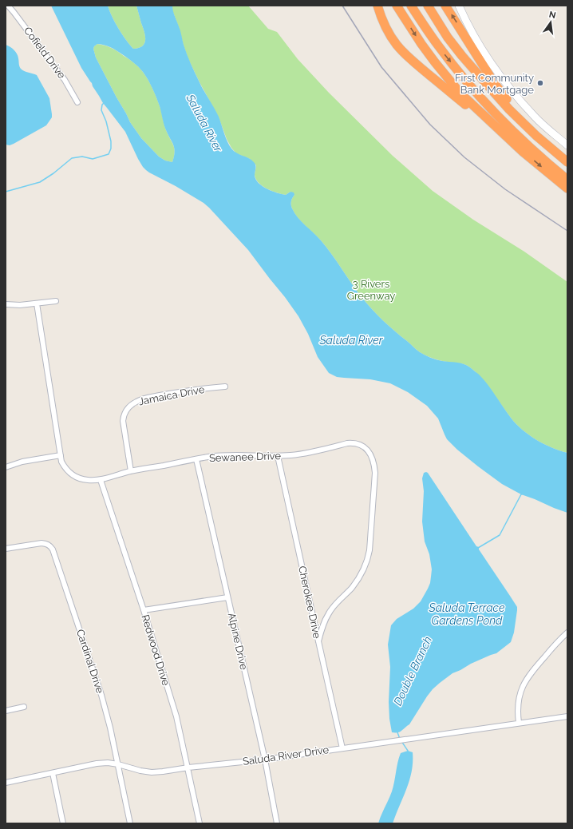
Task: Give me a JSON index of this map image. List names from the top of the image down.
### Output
{
  "streets": {
    "street": [
      "Cofield Drive",
      "Jamaica Drive",
      "Sewanee Drive",
      "Cherokee Drive",
      "Alpine Drive",
      "Redwood Drive",
      "Cardinal Drive",
      "Saluda River Drive"
    ]
  },
  "crossings": [
    ["Jamaica Drive", "Sewanee Drive"],
    ["Sewanee Drive", "Cherokee Drive"],
    ["Sewanee Drive", "Alpine Drive"],
    ["Sewanee Drive", "Redwood Drive"],
    ["Cherokee Drive", "Saluda River Drive"],
    ["Alpine Drive", "Saluda River Drive"],
    ["Redwood Drive", "Saluda River Drive"],
    ["Cardinal Drive", "Saluda River Drive"]
  ],
  "water": ["Saluda River", "Saluda Terrace Gardens Pond", "Double Branch"],
  "parks": ["3 Rivers Greenway"],
  "places": ["First Community Bank Mortgage"],
  "north": "top"
}
